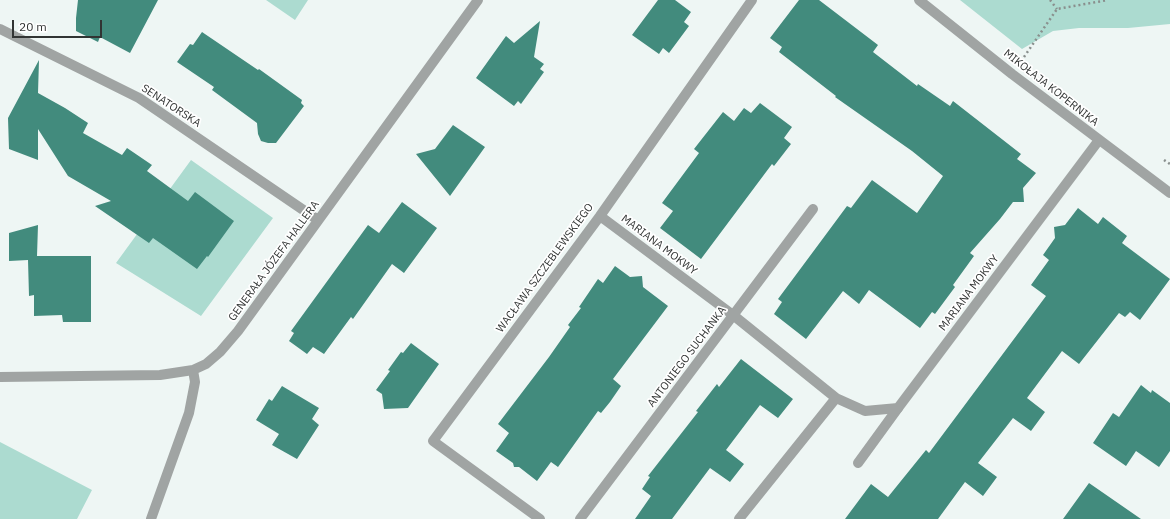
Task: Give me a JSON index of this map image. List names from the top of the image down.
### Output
{
  "streets": {
    "street": [
      "MIKOŁAJA KOPERNIKA",
      "SENATORSKA",
      "MARIANA MOKWY",
      "GENERAŁA JÓZEFA HALLERA",
      "WACŁAWA SZCZEBLEWSKIEGO",
      "ANTONIEGO SUCHANKA"
    ]
  },
  "crossings": [
    ["MIKOŁAJA KOPERNIKA", "MARIANA MOKWY"],
    ["SENATORSKA", "GENERAŁA JÓZEFA HALLERA"],
    ["MARIANA MOKWY", "WACŁAWA SZCZEBLEWSKIEGO"],
    ["MARIANA MOKWY", "ANTONIEGO SUCHANKA"]
  ],
  "scale_bar": "20 m"
}
